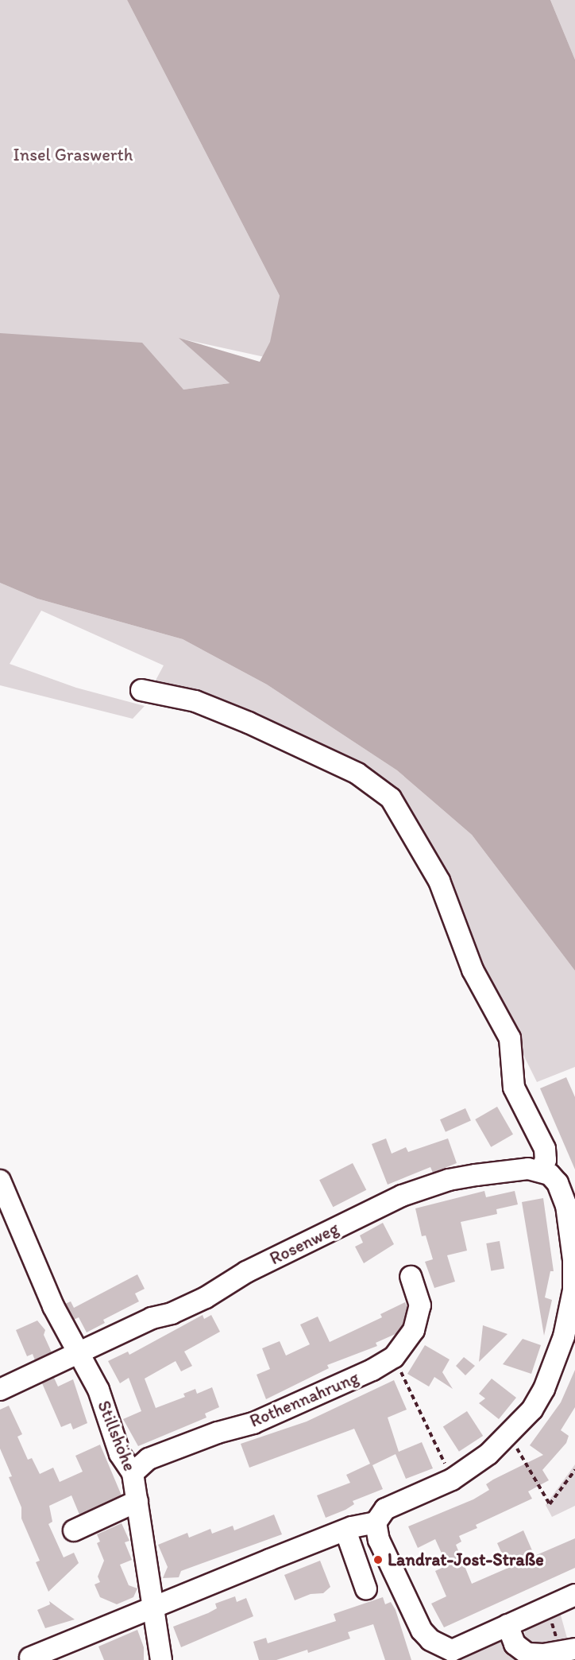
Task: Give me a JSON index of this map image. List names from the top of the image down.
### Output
{
  "streets": {
    "street": ["Rosenweg", "Rothennahrung", "Stillshöhe"]
  },
  "crossings": [
    ["Rosenweg", "Stillshöhe"],
    ["Rothennahrung", "Stillshöhe"]
  ],
  "parks": ["Insel Graswerth"],
  "places": ["Landrat-Jost-Straße"]
}
